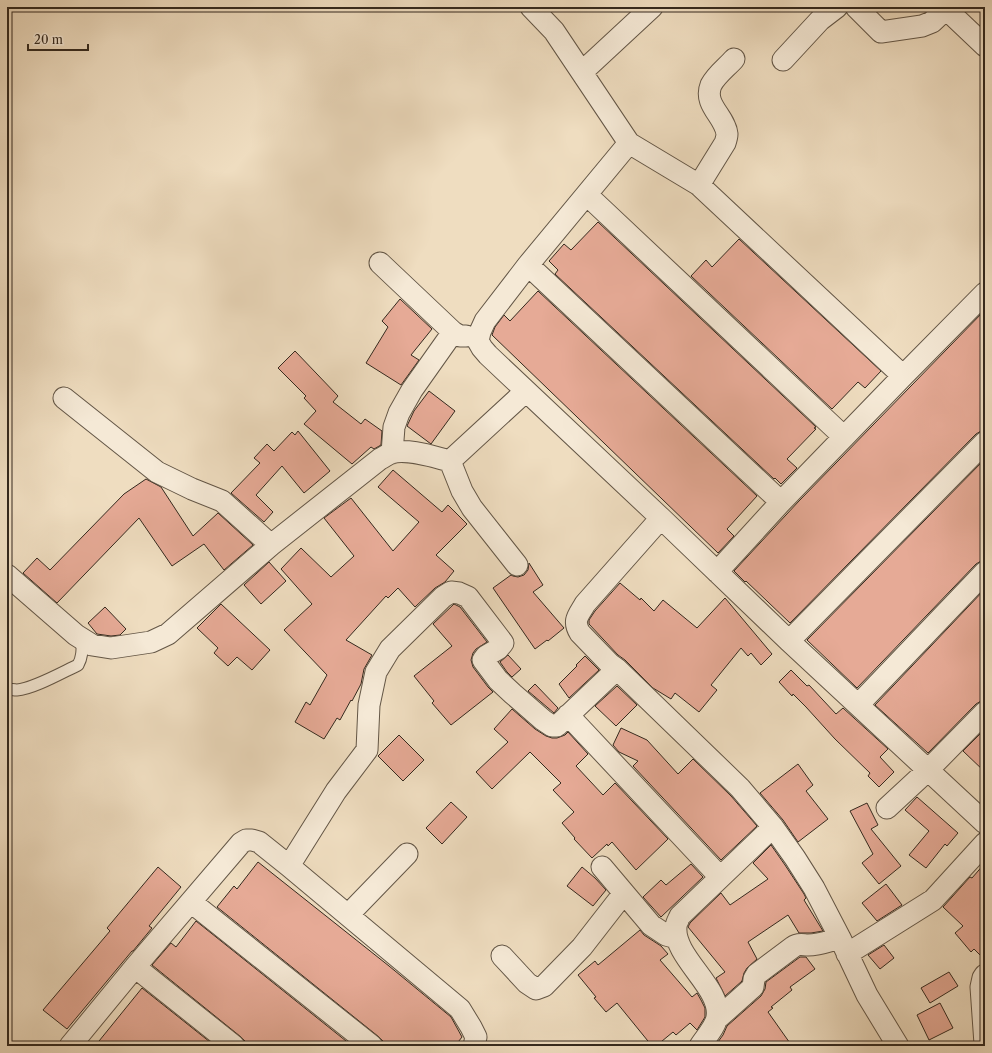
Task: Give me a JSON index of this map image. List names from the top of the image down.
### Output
{
  "scale_bar": "20 m"
}
